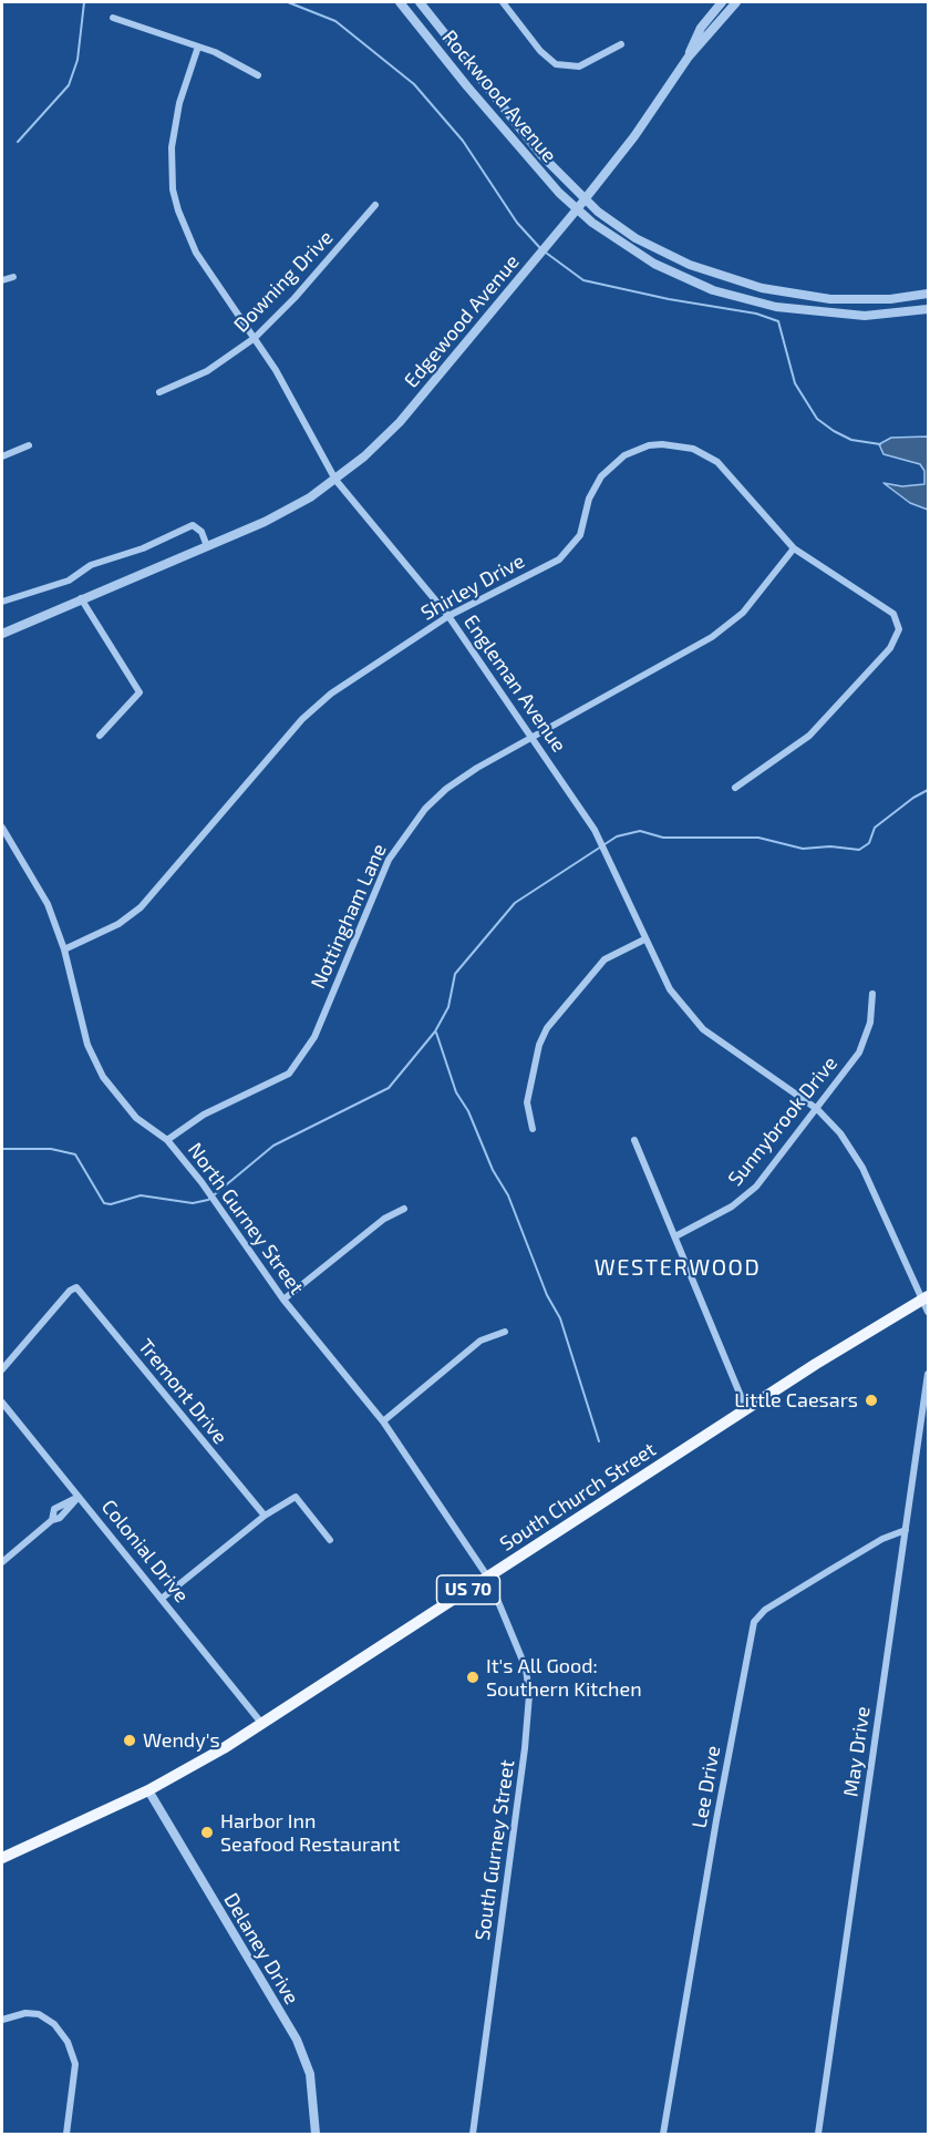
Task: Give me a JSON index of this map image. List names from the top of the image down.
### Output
{
  "streets": {
    "main road": ["South Church Street", "US 70"],
    "street": [
      "Rockwood Avenue",
      "Downing Drive",
      "Edgewood Avenue",
      "Shirley Drive",
      "Engleman Avenue",
      "Nottingham Lane",
      "Sunnybrook Drive",
      "North Gurney Street",
      "Tremont Drive",
      "Colonial Drive",
      "May Drive",
      "Lee Drive",
      "South Gurney Street",
      "Delaney Drive"
    ]
  },
  "crossings": [
    ["Rockwood Avenue", "Edgewood Avenue"],
    ["Downing Drive", "Engleman Avenue"],
    ["Edgewood Avenue", "Engleman Avenue"],
    ["Shirley Drive", "Engleman Avenue"],
    ["Shirley Drive", "Nottingham Lane"],
    ["Shirley Drive", "North Gurney Street"],
    ["Engleman Avenue", "Nottingham Lane"],
    ["Engleman Avenue", "Sunnybrook Drive"],
    ["Engleman Avenue", "South Church Street"],
    ["Nottingham Lane", "North Gurney Street"],
    ["North Gurney Street", "South Church Street"],
    ["North Gurney Street", "South Gurney Street"],
    ["South Church Street", "Colonial Drive"],
    ["South Church Street", "South Gurney Street"],
    ["South Church Street", "Delaney Drive"],
    ["May Drive", "Lee Drive"]
  ],
  "districts": ["WESTERWOOD"],
  "places": [
    "Little Caesars",
    "It's All Good: Southern Kitchen",
    "Wendy's",
    "Harbor Inn Seafood Restaurant"
  ]
}
